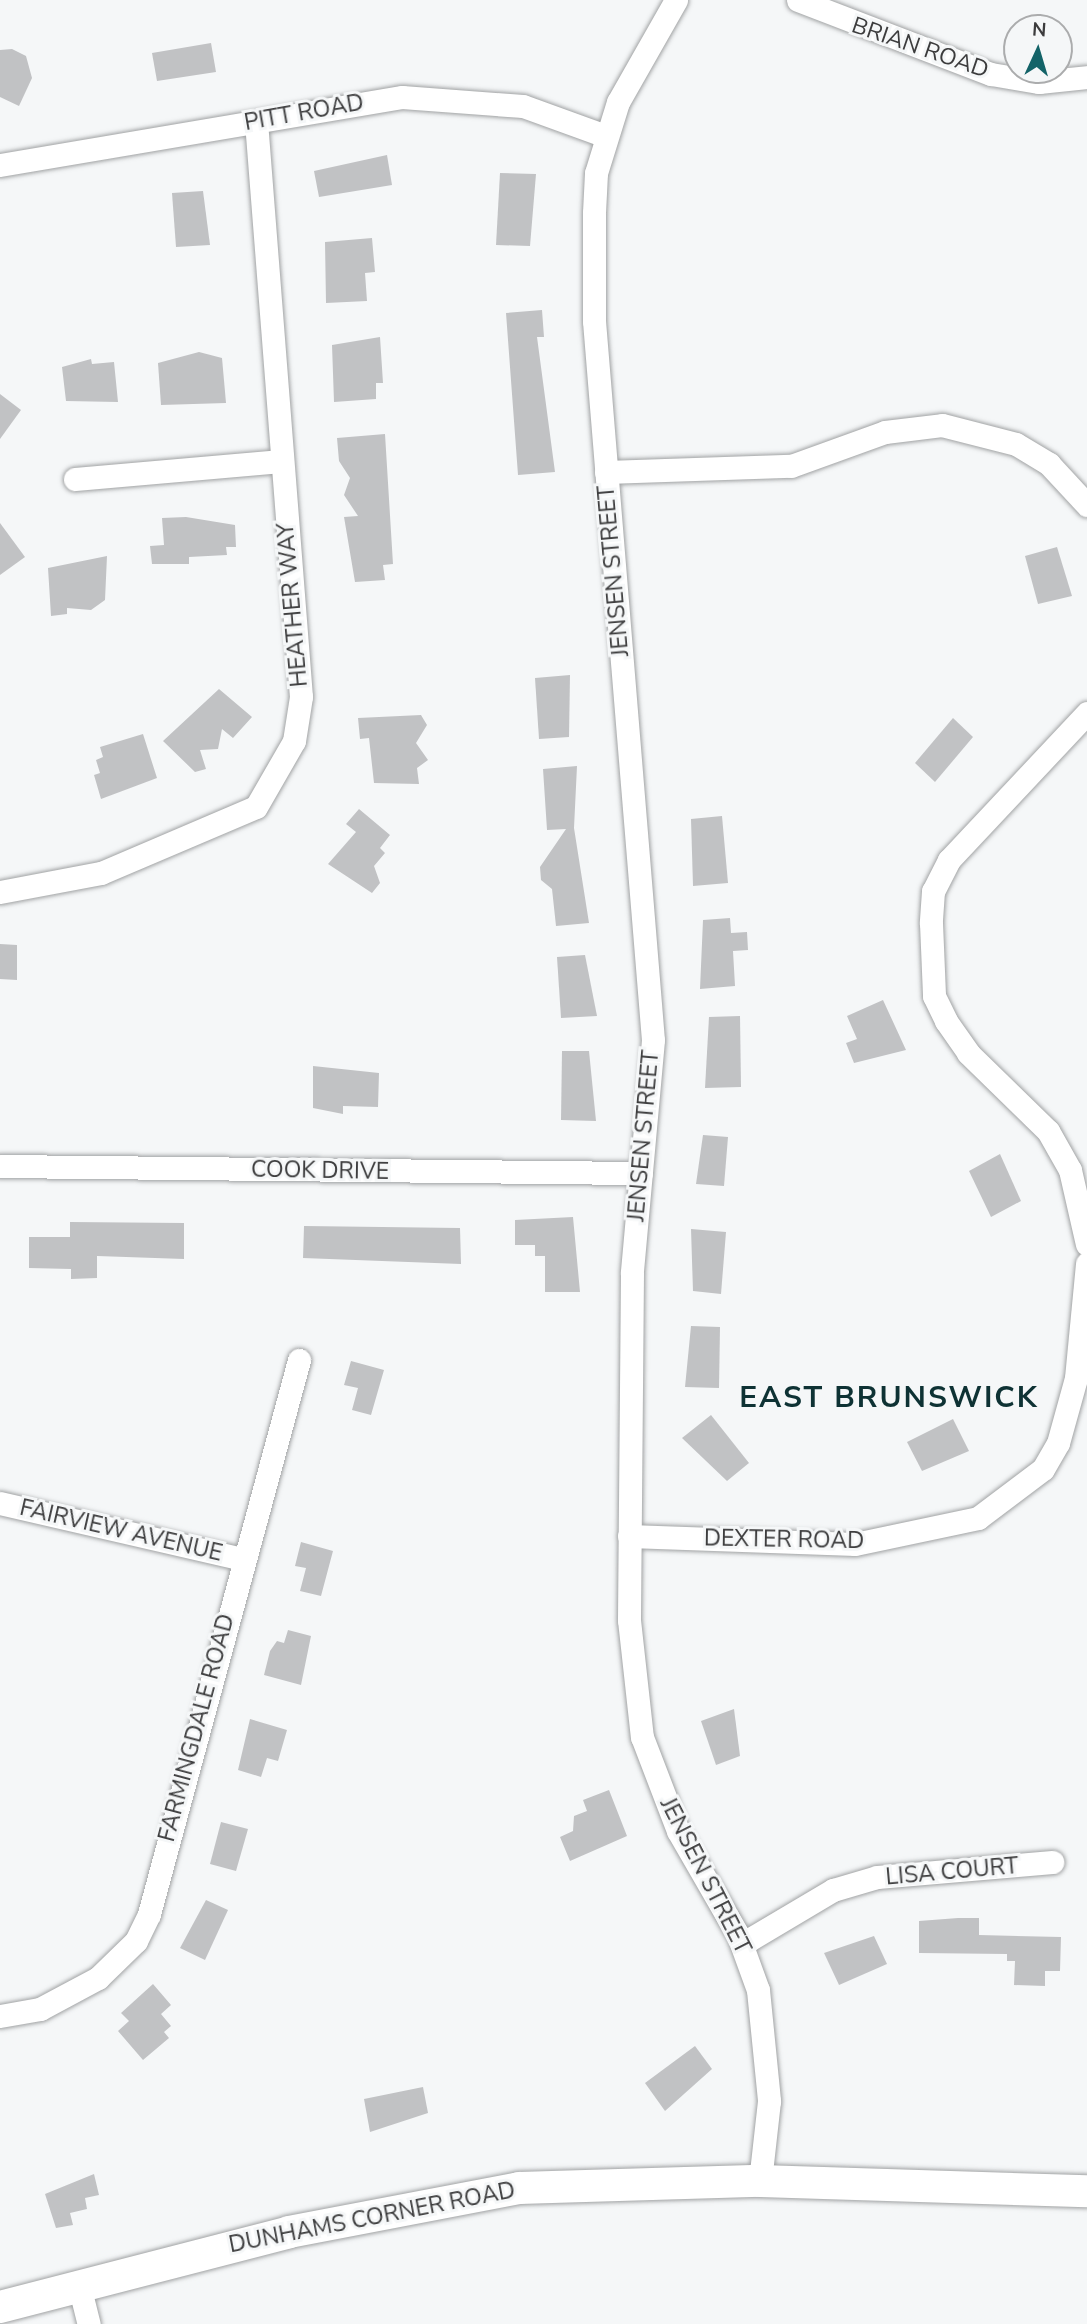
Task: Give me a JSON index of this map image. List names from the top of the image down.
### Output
{
  "streets": {
    "street": [
      "BRIAN ROAD",
      "PITT ROAD",
      "JENSEN STREET",
      "HEATHER WAY",
      "COOK DRIVE",
      "FAIRVIEW AVENUE",
      "DEXTER ROAD",
      "FARMINGDALE ROAD",
      "LISA COURT",
      "DUNHAMS CORNER ROAD"
    ]
  },
  "crossings": [
    ["PITT ROAD", "JENSEN STREET"],
    ["PITT ROAD", "HEATHER WAY"],
    ["JENSEN STREET", "COOK DRIVE"],
    ["JENSEN STREET", "DEXTER ROAD"],
    ["JENSEN STREET", "LISA COURT"],
    ["JENSEN STREET", "DUNHAMS CORNER ROAD"],
    ["FAIRVIEW AVENUE", "FARMINGDALE ROAD"]
  ],
  "districts": ["EAST BRUNSWICK"],
  "north": "top"
}
